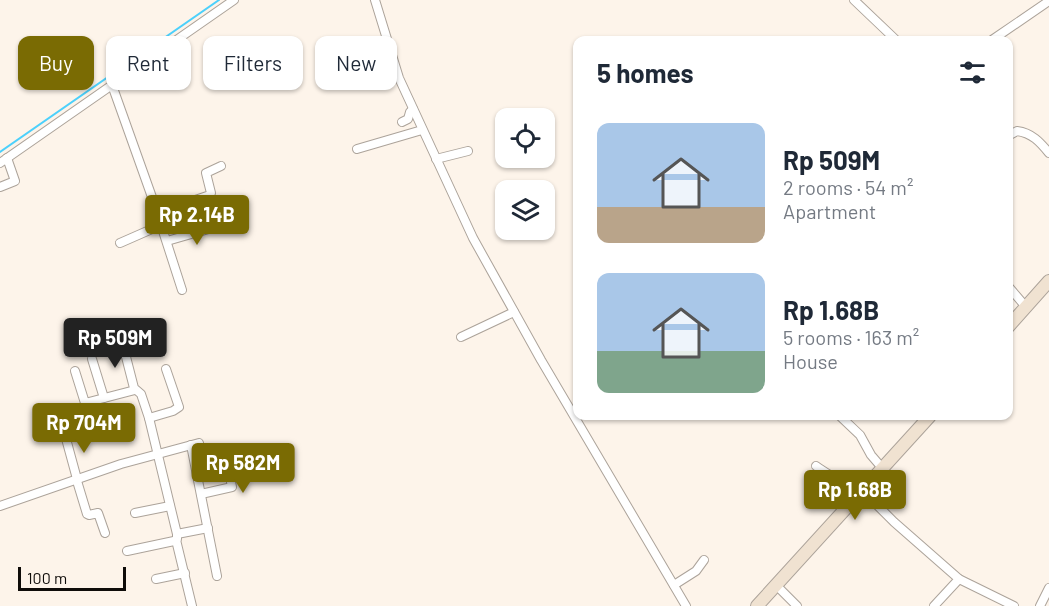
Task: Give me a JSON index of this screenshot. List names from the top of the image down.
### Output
{
  "scale_bar": "100 m",
  "page": {
    "chip": [
      "Buy",
      "Rent",
      "Filters",
      "New"
    ],
    "heading": "5 homes",
    "list": [
      {
        "name": "Rp 509M",
        "note": "2 rooms · 54 m² · Apartment"
      },
      {
        "name": "Rp 1.68B",
        "note": "5 rooms · 163 m² · House"
      }
    ],
    "price": [
      "Rp 2.14B",
      "Rp 509M",
      "Rp 704M",
      "Rp 582M",
      "Rp 1.68B"
    ],
    "scale": "100 m"
  }
}
